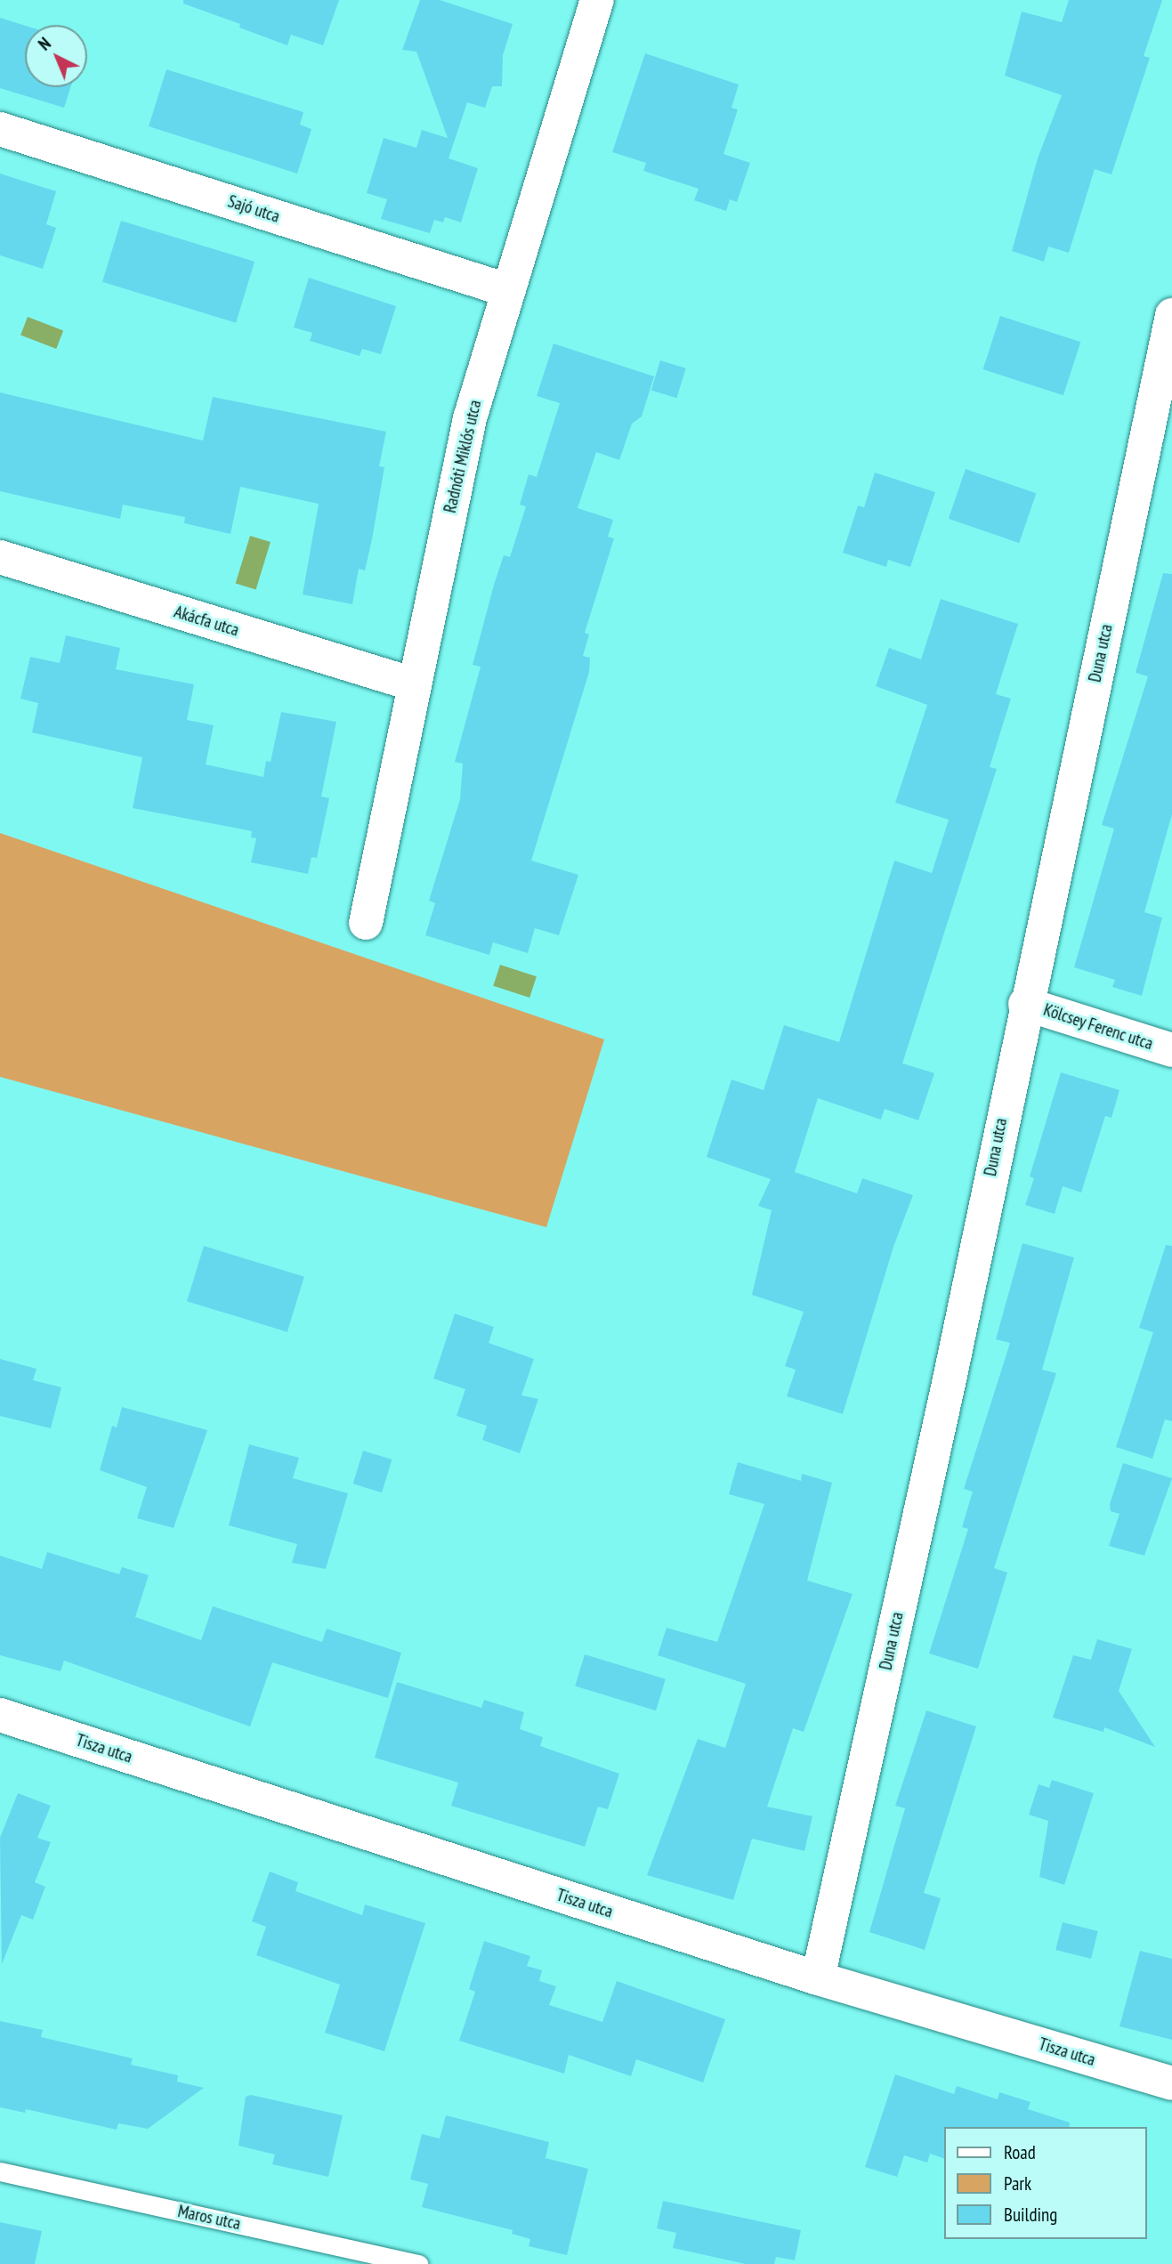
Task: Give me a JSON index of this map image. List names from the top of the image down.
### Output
{
  "streets": {
    "street": [
      "Sajó utca",
      "Radnóti Miklós utca",
      "Akácfa utca",
      "Duna utca",
      "Kölcsey Ferenc utca",
      "Tisza utca"
    ],
    "lane": ["Maros utca"]
  },
  "crossings": [
    ["Sajó utca", "Radnóti Miklós utca"],
    ["Radnóti Miklós utca", "Akácfa utca"],
    ["Duna utca", "Kölcsey Ferenc utca"],
    ["Duna utca", "Tisza utca"]
  ],
  "legend": ["Road", "Park", "Building"],
  "north": "top left"
}
